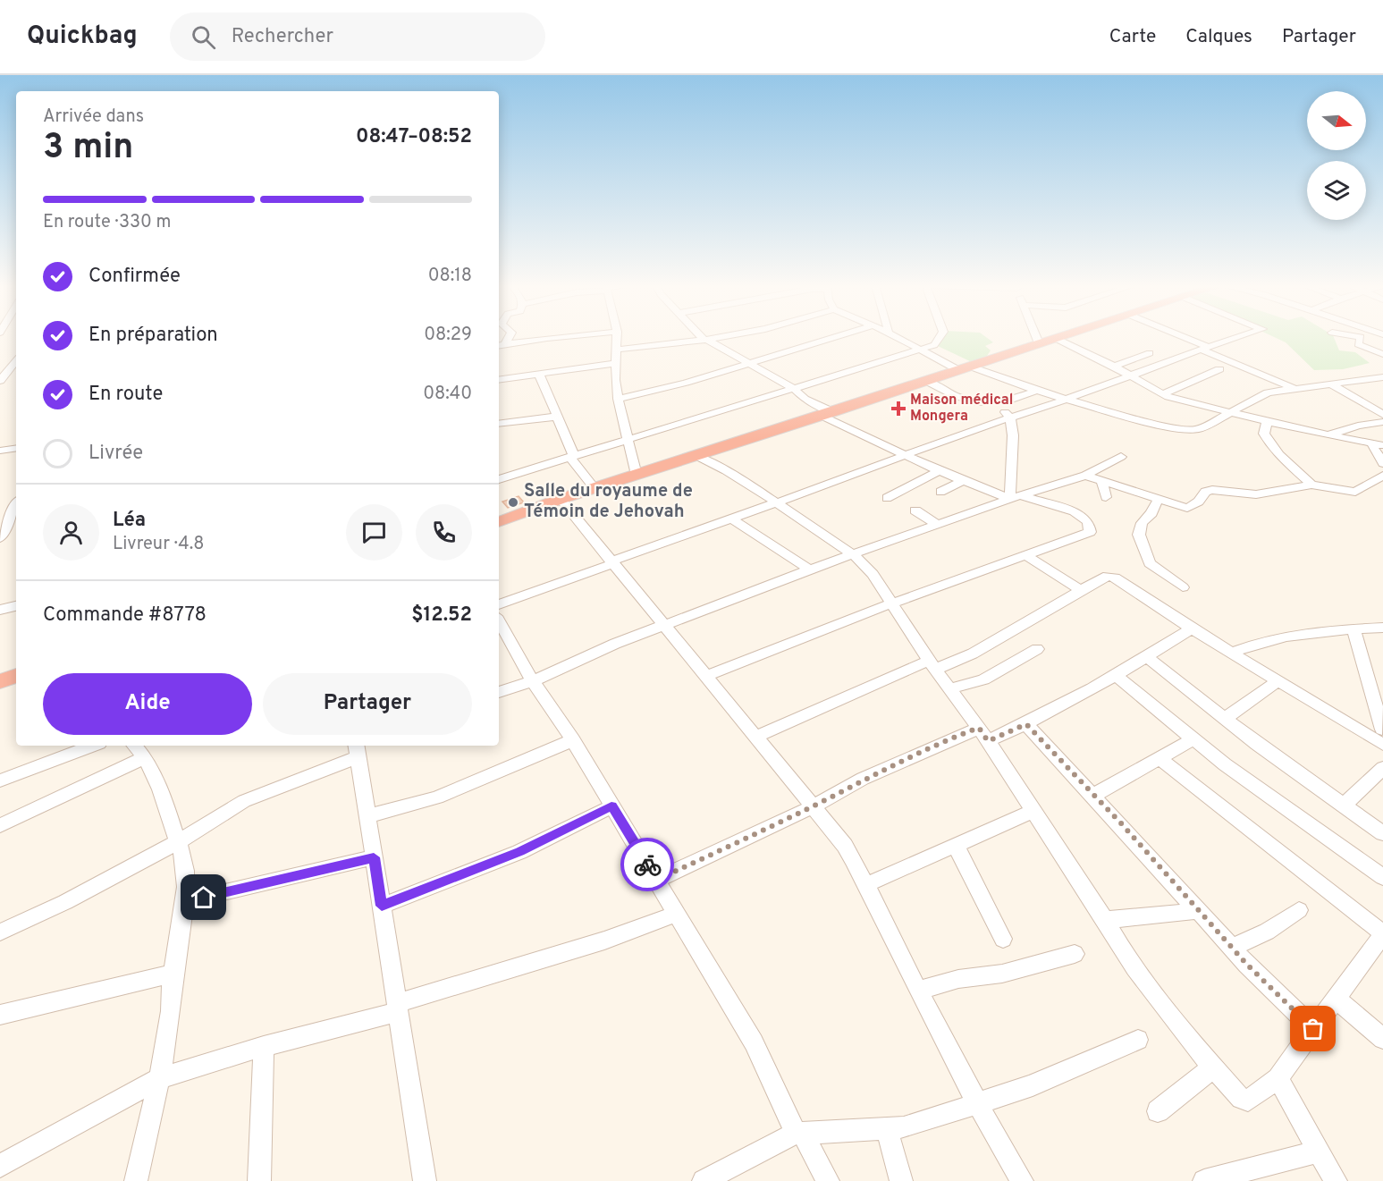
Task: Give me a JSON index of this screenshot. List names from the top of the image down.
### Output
{
  "places": {
    "health": ["Maison médical Mongera"],
    "other": ["Salle du royaume de Témoin de Jehovah"]
  },
  "north": "right",
  "page": {
    "header": "Quickbag",
    "search": "Rechercher",
    "nav": ["Carte", "Calques", "Partager"],
    "heading": ["3 min", "Arrivée dans", "08:47–08:52"],
    "panel": [
      "Léa",
      "Livreur · 4.8",
      "Commande #8778",
      "$12.52"
    ],
    "bar": "En route · 330 m",
    "list": [
      ["Confirmée", "08:18"],
      ["En préparation", "08:29"],
      ["En route", "08:40"],
      "Livrée"
    ],
    "buttons": ["Aide", "Partager"]
  }
}
